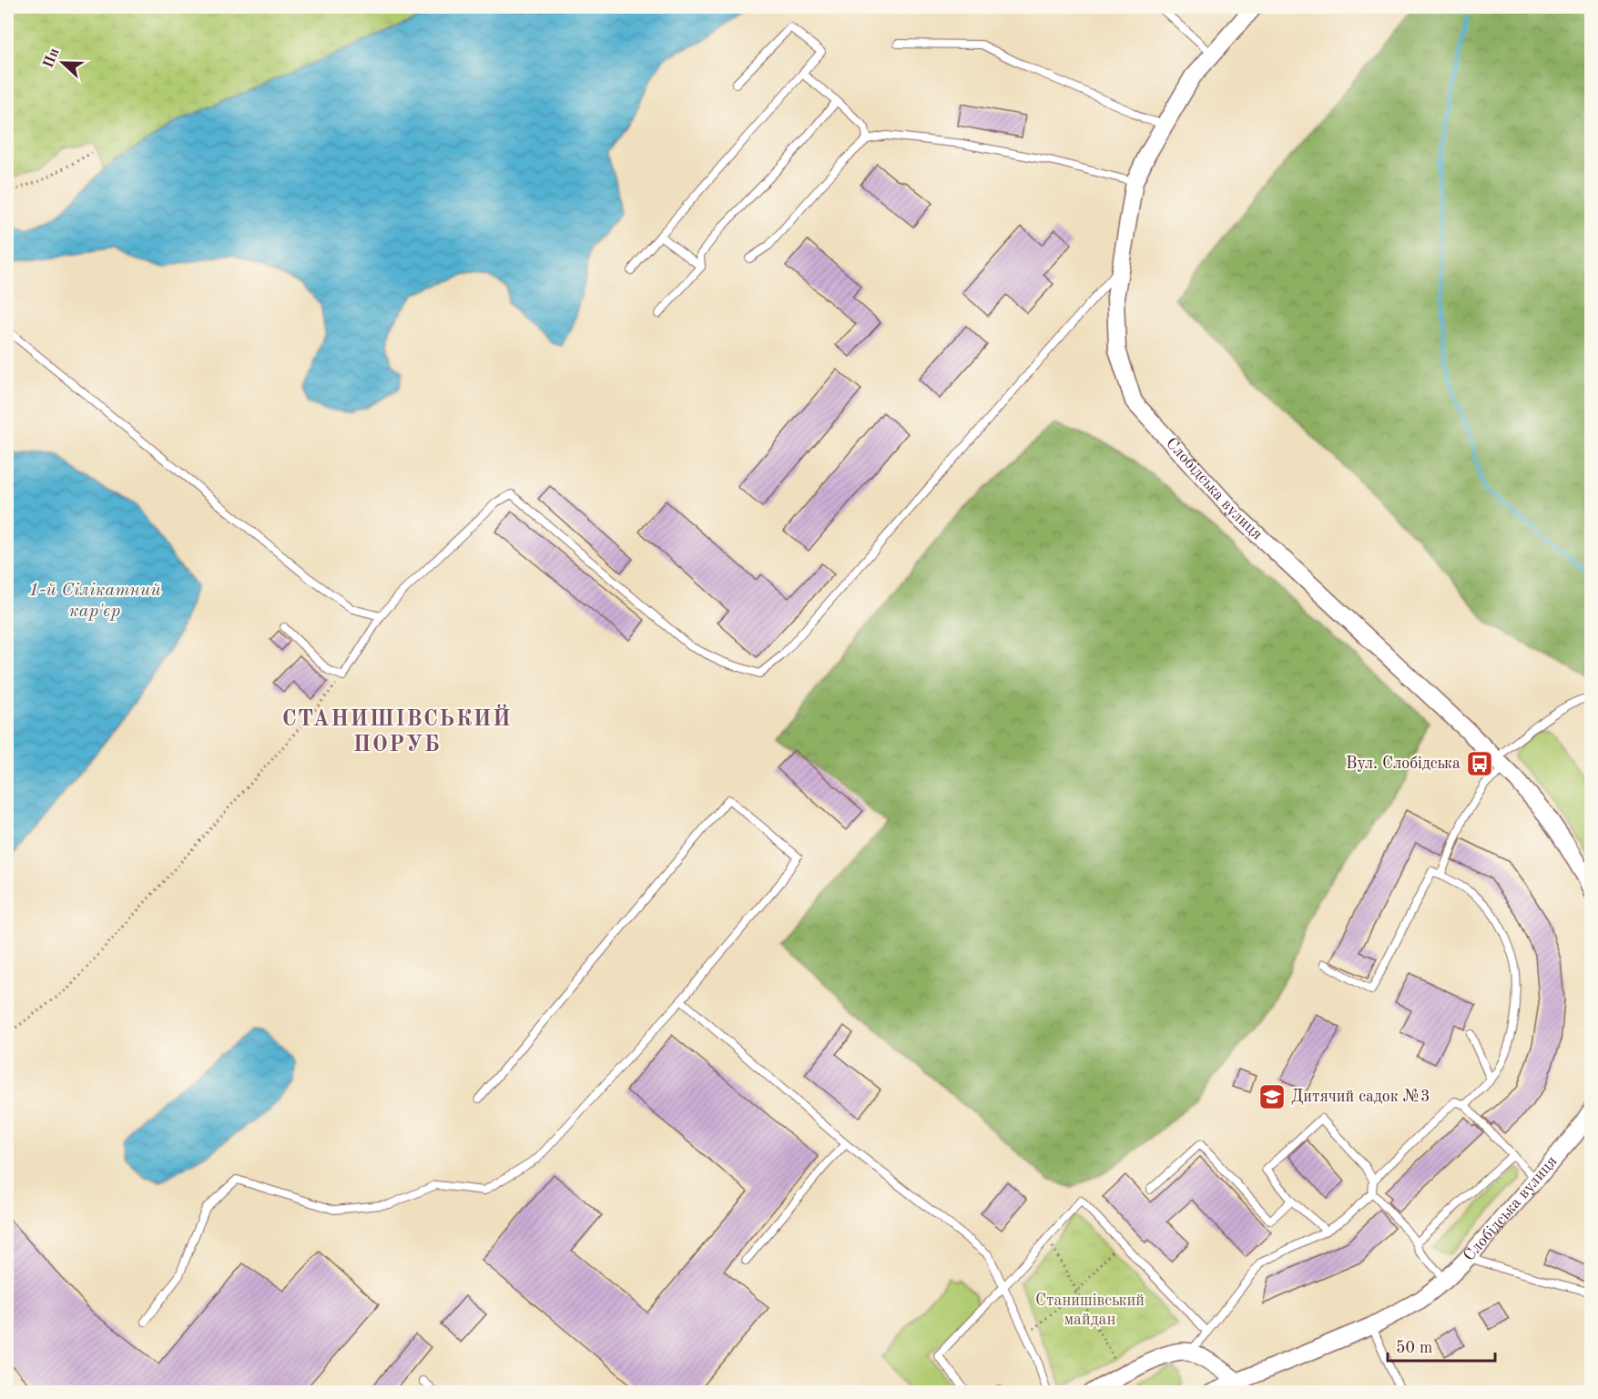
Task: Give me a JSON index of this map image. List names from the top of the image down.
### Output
{
  "streets": {
    "street": ["Слобідська вулиця"]
  },
  "districts": ["СТАНИШІВСЬКИЙ ПОРУБ"],
  "water": ["1-й Сілікатний кар'єр"],
  "parks": ["Станишівський майдан"],
  "places": {
    "bus stop": ["Вул. Слобідська"],
    "school or university": ["Дитячий садок №3"]
  },
  "scale_bar": "50 m",
  "north": "left"
}
